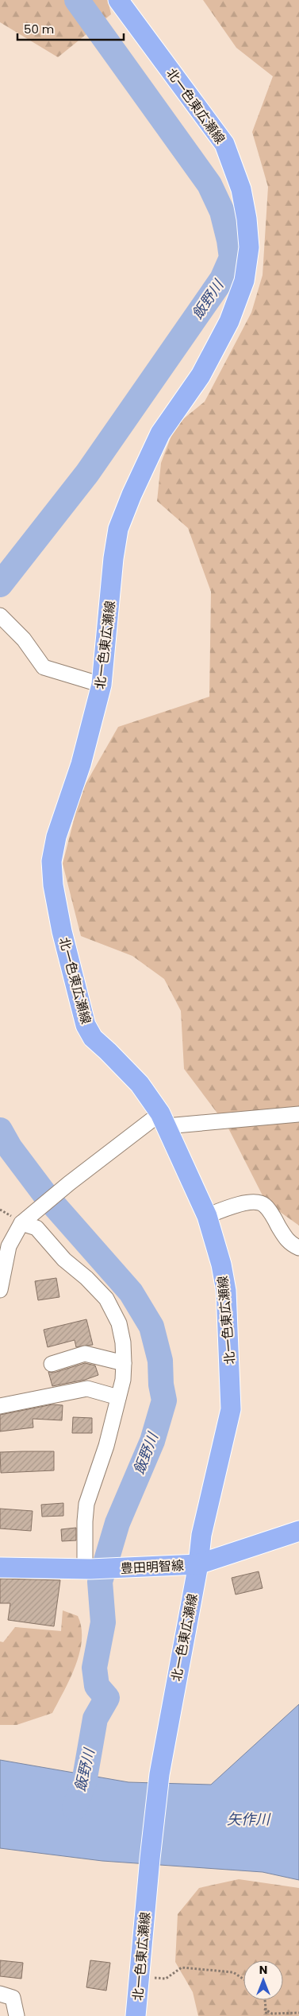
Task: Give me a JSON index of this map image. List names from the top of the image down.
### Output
{
  "streets": {
    "main road": ["北一色東広瀬線", "豊田明智線"]
  },
  "crossings": [
    ["北一色東広瀬線", "豊田明智線"]
  ],
  "water": ["飯野川", "矢作川"],
  "scale_bar": "50 m",
  "north": "top"
}
